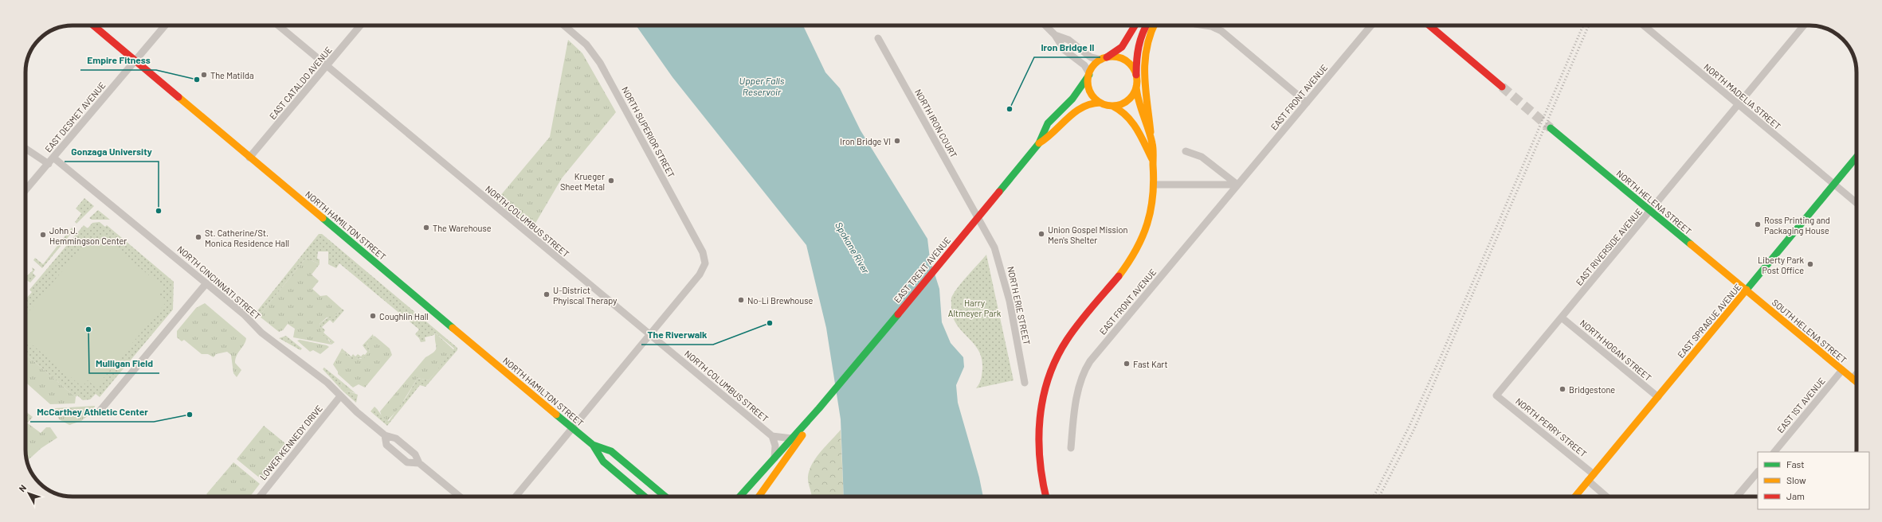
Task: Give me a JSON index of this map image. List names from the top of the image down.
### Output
{
  "streets": {
    "main road": [
      "NORTH HELENA STREET",
      "NORTH HAMILTON STREET",
      "EAST TRENT AVENUE",
      "EAST SPRAGUE AVENUE",
      "SOUTH HELENA STREET"
    ],
    "street": [
      "EAST CATALDO AVENUE",
      "NORTH MADELIA STREET",
      "EAST FRONT AVENUE",
      "EAST DESMET AVENUE",
      "NORTH IRON COURT",
      "NORTH SUPERIOR STREET",
      "NORTH COLUMBUS STREET",
      "EAST RIVERSIDE AVENUE",
      "NORTH CINCINNATI STREET",
      "NORTH ERIE STREET",
      "NORTH HOGAN STREET",
      "EAST 1ST AVENUE",
      "NORTH PERRY STREET",
      "LOWER KENNEDY DRIVE"
    ]
  },
  "crossings": [
    ["EAST CATALDO AVENUE", "NORTH COLUMBUS STREET"],
    ["EAST CATALDO AVENUE", "NORTH HAMILTON STREET"],
    ["NORTH MADELIA STREET", "EAST RIVERSIDE AVENUE"],
    ["NORTH MADELIA STREET", "EAST SPRAGUE AVENUE"],
    ["EAST DESMET AVENUE", "NORTH HAMILTON STREET"],
    ["EAST DESMET AVENUE", "NORTH CINCINNATI STREET"],
    ["NORTH IRON COURT", "EAST TRENT AVENUE"],
    ["NORTH IRON COURT", "NORTH ERIE STREET"],
    ["NORTH SUPERIOR STREET", "NORTH COLUMBUS STREET"],
    ["NORTH HELENA STREET", "EAST RIVERSIDE AVENUE"],
    ["NORTH HELENA STREET", "EAST SPRAGUE AVENUE"],
    ["NORTH HELENA STREET", "SOUTH HELENA STREET"],
    ["EAST RIVERSIDE AVENUE", "NORTH HOGAN STREET"],
    ["EAST RIVERSIDE AVENUE", "NORTH PERRY STREET"],
    ["EAST TRENT AVENUE", "NORTH ERIE STREET"],
    ["NORTH CINCINNATI STREET", "LOWER KENNEDY DRIVE"],
    ["EAST SPRAGUE AVENUE", "SOUTH HELENA STREET"],
    ["EAST SPRAGUE AVENUE", "NORTH HOGAN STREET"],
    ["EAST SPRAGUE AVENUE", "NORTH PERRY STREET"],
    ["SOUTH HELENA STREET", "EAST 1ST AVENUE"]
  ],
  "water": ["Upper Falls Reservoir", "Spokane River"],
  "parks": ["Harry Altmeyer Park"],
  "places": [
    "The Matilda",
    "Empire Fitness",
    "Iron Bridge II",
    "Iron Bridge VI",
    "Krueger Sheet Metal",
    "Gonzaga University",
    "Ross Printing and Packaging House",
    "The Warehouse",
    "Union Gospel Mission Men's Shelter",
    "John J. Hemmingson Center",
    "St. Catherine/St. Monica Residence Hall",
    "Liberty Park Post Office",
    "U-District Phyiscal Therapy",
    "No-Li Brewhouse",
    "Coughlin Hall",
    "The Riverwalk",
    "Mulligan Field",
    "Fast Kart",
    "Bridgestone",
    "McCarthey Athletic Center"
  ],
  "legend": ["Fast", "Slow", "Jam"],
  "north": "top left"
}
